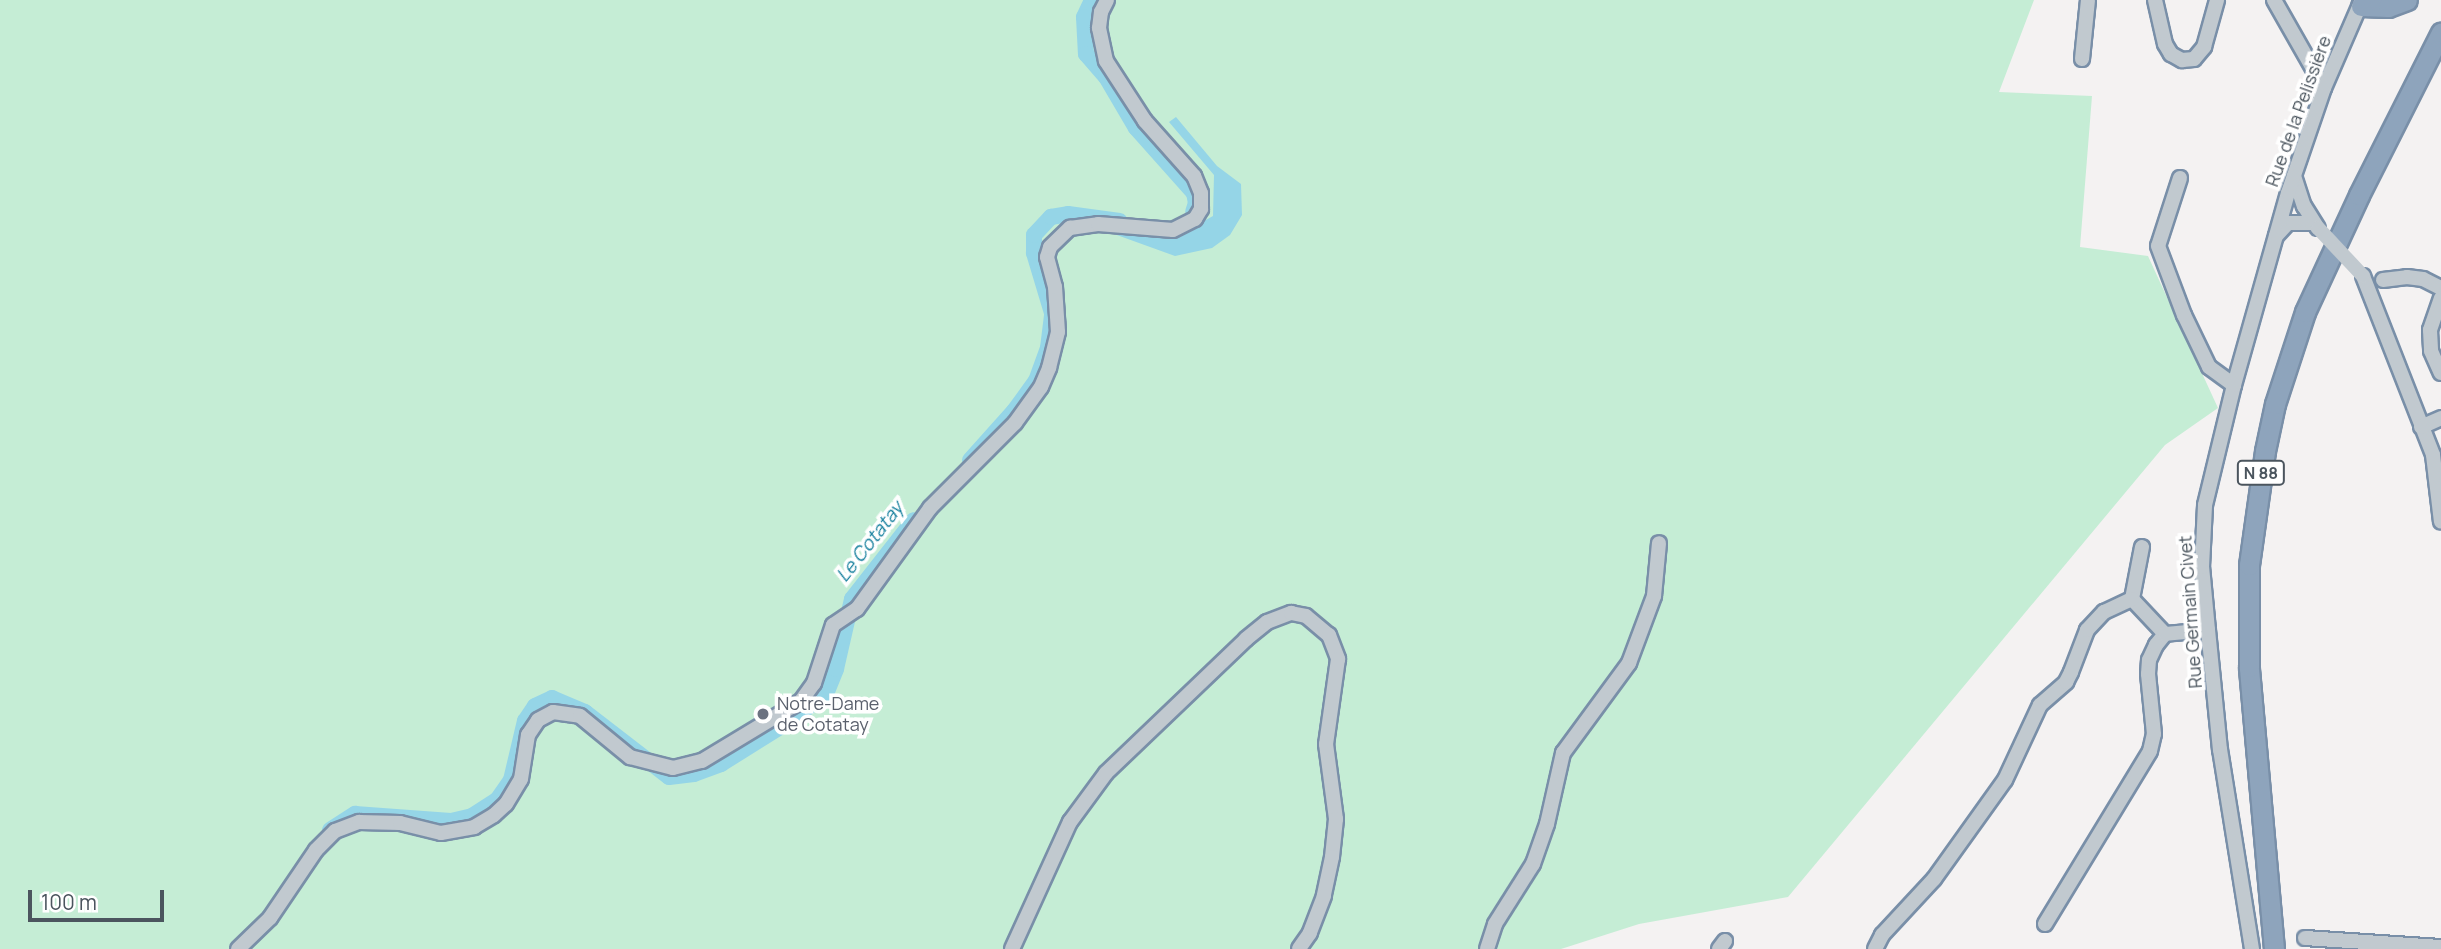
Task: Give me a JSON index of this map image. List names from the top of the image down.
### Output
{
  "streets": {
    "highway": ["N 88"],
    "street": ["Rue de la Pelissière", "Rue Germain Civet"]
  },
  "crossings": [
    ["Rue de la Pelissière", "Rue Germain Civet"]
  ],
  "water": ["Le Cotatay"],
  "places": ["Notre-Dame de Cotatay"],
  "scale_bar": "100 m"
}
